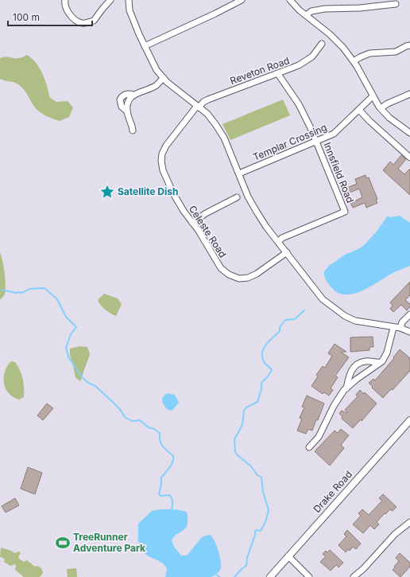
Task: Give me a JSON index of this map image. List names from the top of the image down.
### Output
{
  "streets": {
    "street": [
      "Reveton Road",
      "Templar Crossing",
      "Innsfield Road",
      "Celeste Road",
      "Drake Road"
    ]
  },
  "crossings": [
    ["Reveton Road", "Innsfield Road"],
    ["Reveton Road", "Celeste Road"],
    ["Templar Crossing", "Innsfield Road"]
  ],
  "places": {
    "place": ["Satellite Dish"],
    "sports": ["TreeRunner Adventure Park"]
  },
  "scale_bar": "100 m"
}
